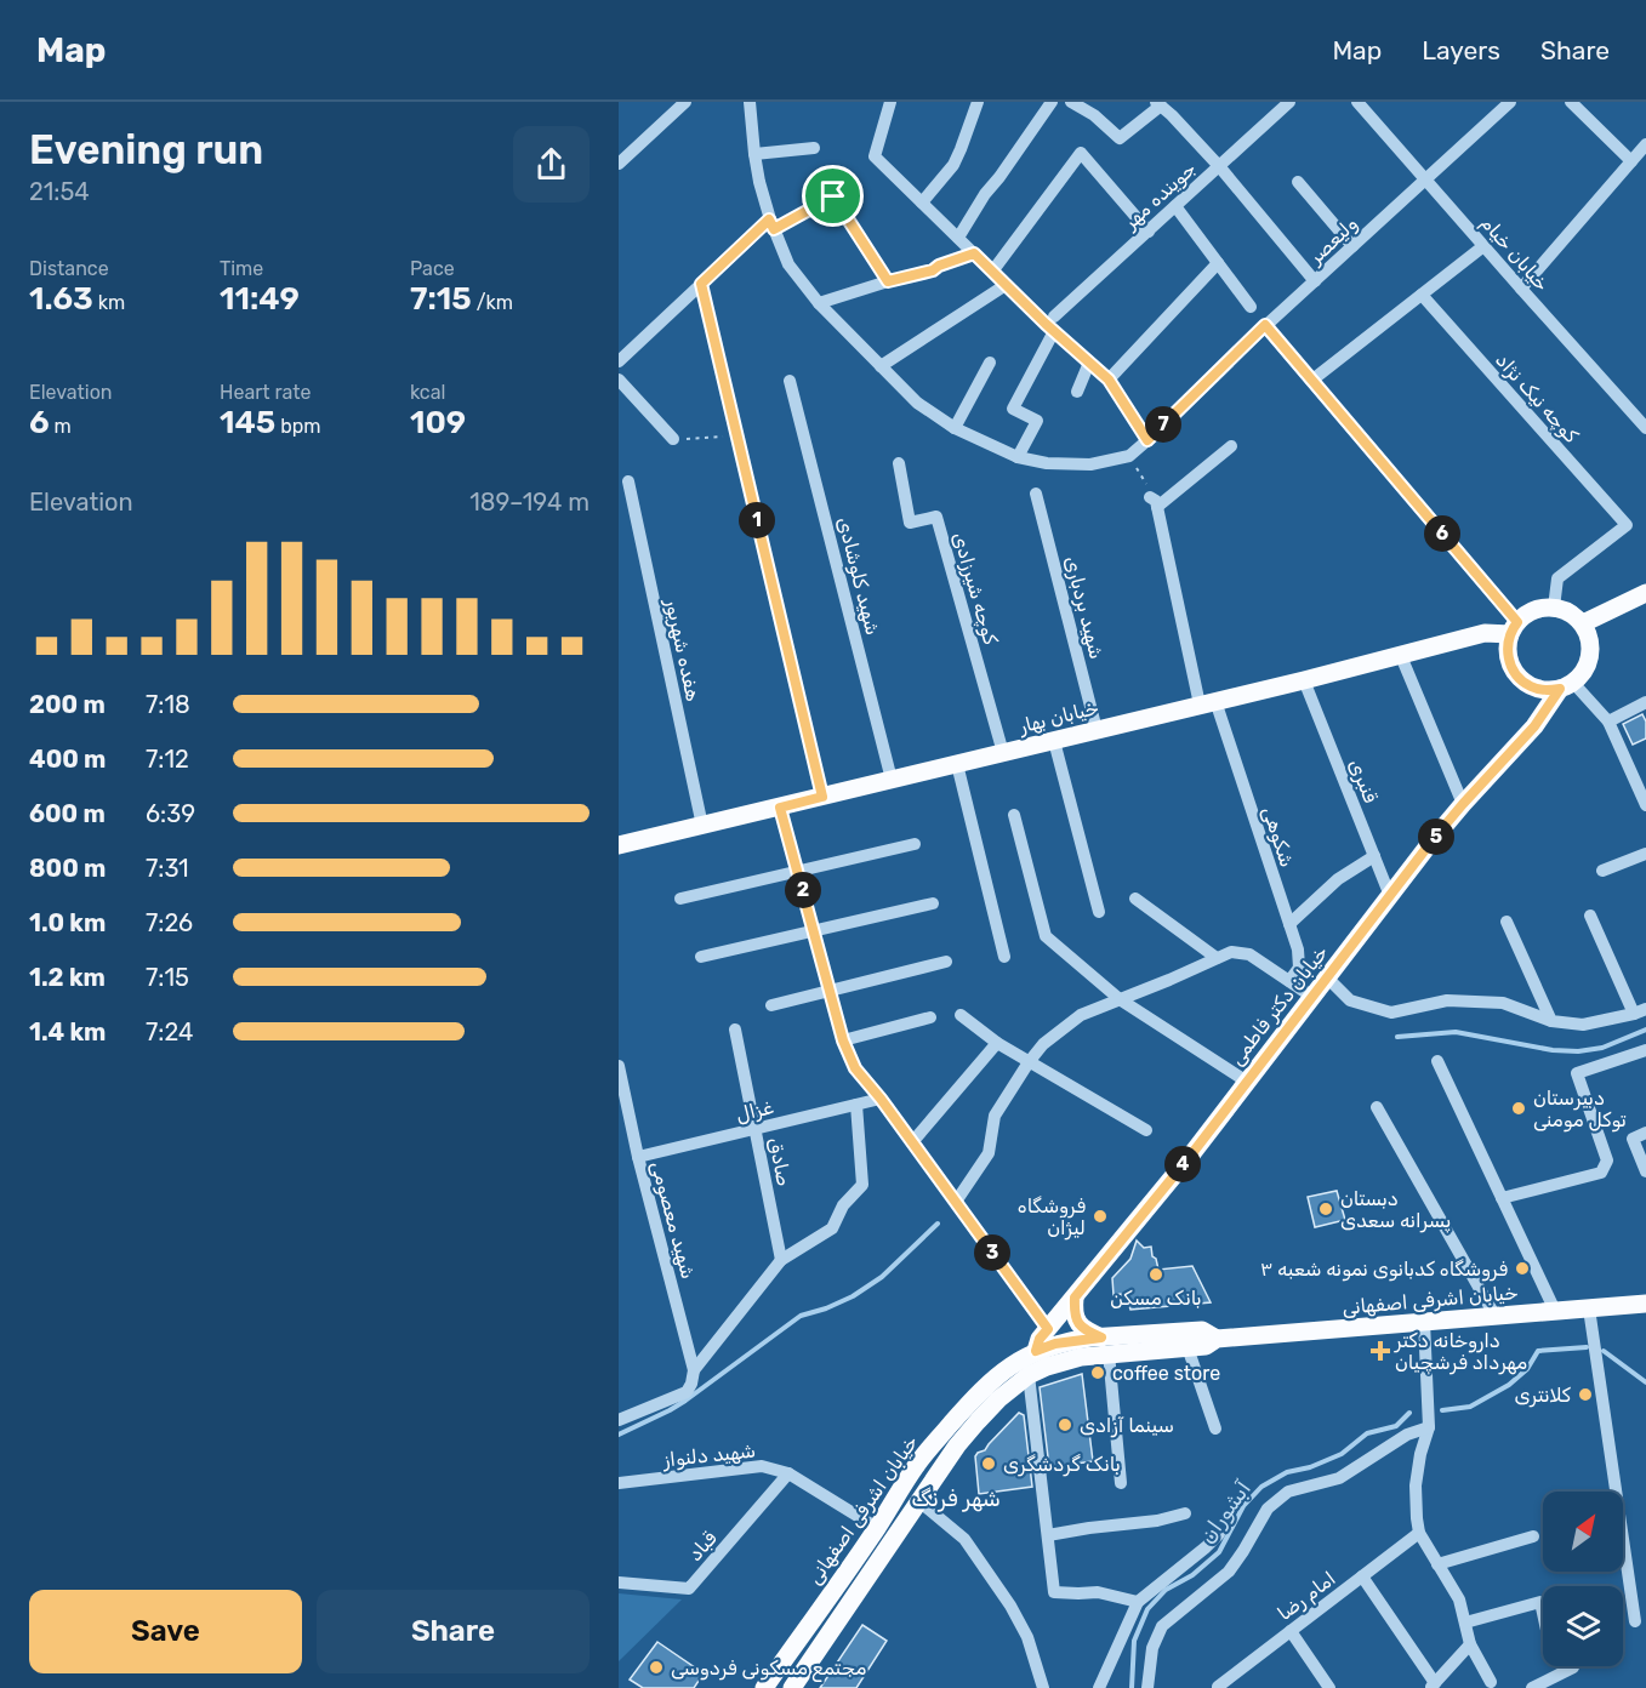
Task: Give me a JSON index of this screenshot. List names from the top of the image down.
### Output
{
  "streets": {
    "main road": ["خیابان بهار", "خیابان دکتر فاطمی", "خیابان اشرفی اصفهانی"],
    "street": [
      "جوینده مهر",
      "ولیعصر",
      "خیابان خیام",
      "کوچه نیک نژاد",
      "شهید کلوشادی",
      "کوچه شیرزادی",
      "شهید بردباری",
      "هفده شهریور",
      "قنبری",
      "شکوهی",
      "غزال",
      "صادق",
      "شهید معصومی",
      "شهید دلنواز",
      "قباد",
      "امام رضا"
    ]
  },
  "crossings": [
    ["ولیعصر", "خیابان خیام"],
    ["کوچه نیک نژاد", "خیابان بهار"],
    ["کوچه نیک نژاد", "خیابان دکتر فاطمی"],
    ["شهید کلوشادی", "خیابان بهار"],
    ["کوچه شیرزادی", "خیابان بهار"],
    ["شهید بردباری", "خیابان بهار"],
    ["هفده شهریور", "خیابان بهار"],
    ["خیابان بهار", "قنبری"],
    ["خیابان بهار", "شکوهی"],
    ["خیابان بهار", "خیابان دکتر فاطمی"],
    ["قنبری", "خیابان دکتر فاطمی"],
    ["خیابان دکتر فاطمی", "خیابان اشرفی اصفهانی"],
    ["غزال", "صادق"],
    ["غزال", "شهید معصومی"],
    ["خیابان اشرفی اصفهانی", "شهید دلنواز"],
    ["شهید دلنواز", "قباد"]
  ],
  "districts": ["شهر فرنگ"],
  "water": ["آبشوران"],
  "places": {
    "other": [
      "دبیرستان توکل مومنی",
      "دبستان پسرانه سعدی",
      "فروشگاه لیژان",
      "فروشگاه کدبانوی نمونه شعبه ۳",
      "بانک مسکن",
      "coffee store",
      "کلانتری",
      "سینما آزادی",
      "بانک گردشگری",
      "مجتمع مسکونی فردوسی"
    ],
    "health": ["داروخانه دکتر مهرداد فرشچیان"]
  },
  "north": "top right",
  "page": {
    "header": "Map",
    "nav": ["Map", "Layers", "Share"],
    "heading": ["Evening run", "21:54"],
    "stats": [
      ["Distance", "1.63 km"],
      ["Time", "11:49"],
      ["Pace", "7:15 /km"],
      ["Elevation", "6 m"],
      ["Heart rate", "145 bpm"],
      ["kcal", "109"]
    ],
    "pins": [
      "7",
      "1",
      "6",
      "5",
      "2",
      "4",
      "3"
    ],
    "chart": ["Elevation", "189–194 m"],
    "list": [
      {
        "name": "200 m",
        "note": "7:18"
      },
      {
        "name": "400 m",
        "note": "7:12"
      },
      {
        "name": "600 m",
        "note": "6:39"
      },
      {
        "name": "800 m",
        "note": "7:31"
      },
      {
        "name": "1.0 km",
        "note": "7:26"
      },
      {
        "name": "1.2 km",
        "note": "7:15"
      },
      {
        "name": "1.4 km",
        "note": "7:24"
      }
    ],
    "buttons": ["Save", "Share"]
  }
}
